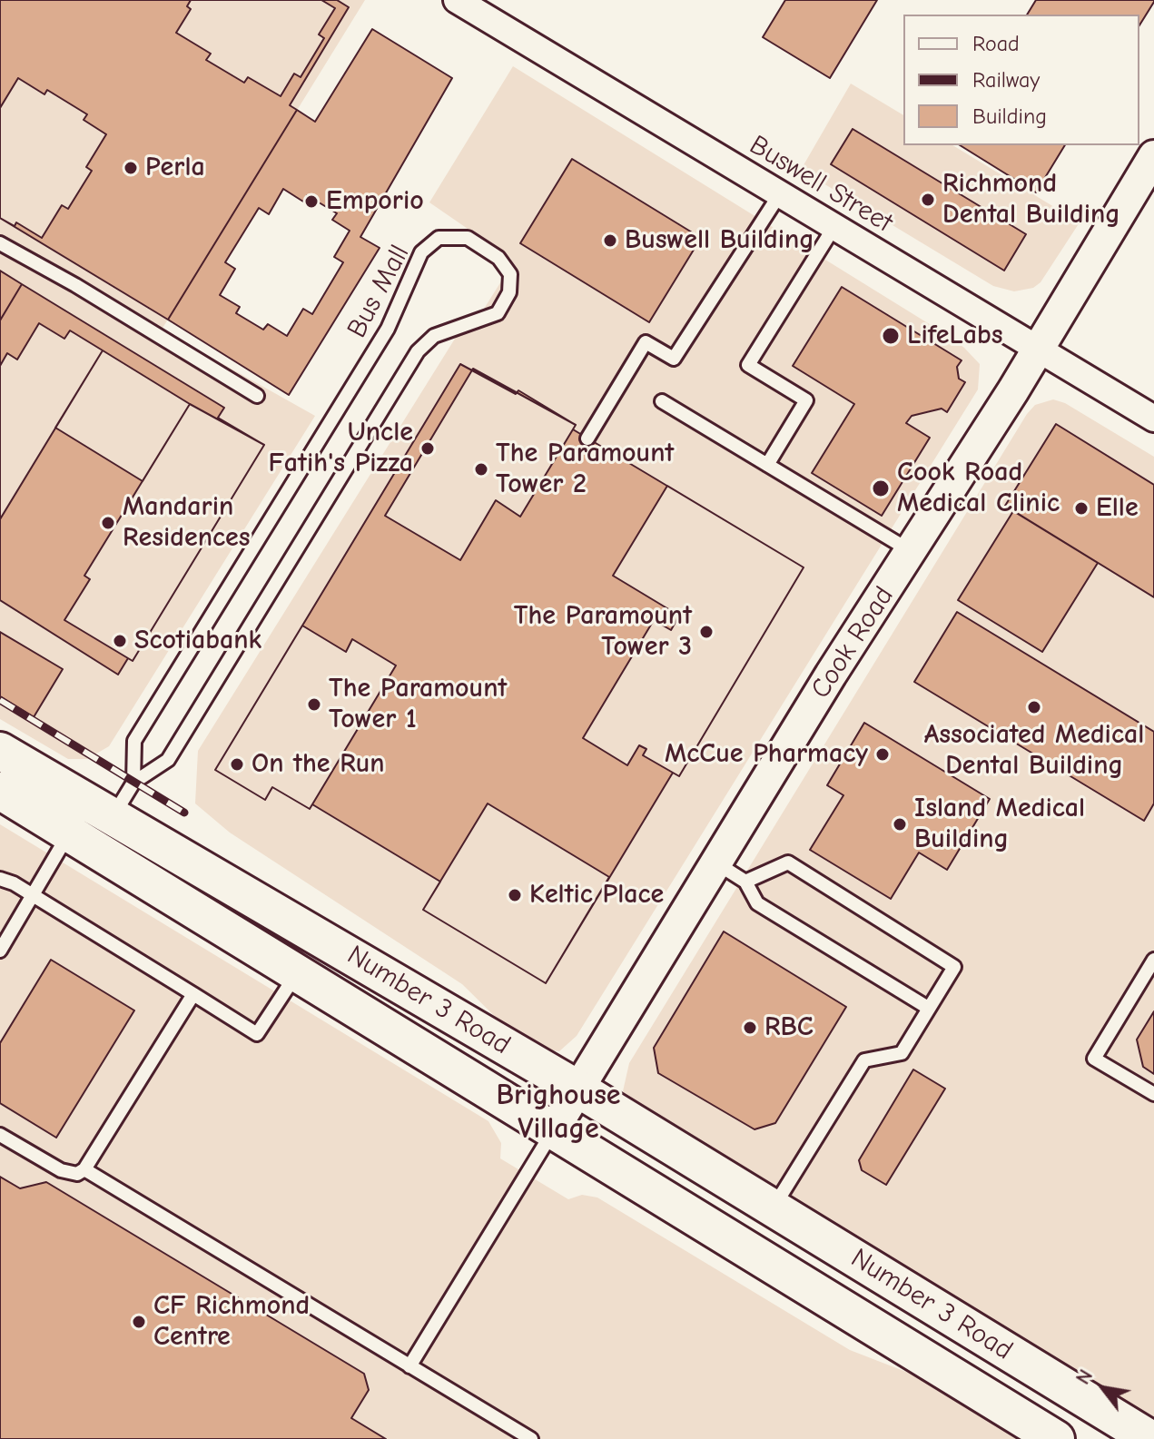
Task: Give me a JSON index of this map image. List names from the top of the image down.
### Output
{
  "streets": {
    "main road": ["Number 3 Road"],
    "street": ["Buswell Street", "Cook Road"],
    "lane": ["Bus Mall"]
  },
  "crossings": [
    ["Buswell Street", "Cook Road"],
    ["Bus Mall", "Number 3 Road"],
    ["Cook Road", "Number 3 Road"]
  ],
  "districts": ["Brighouse Village"],
  "places": [
    "Perla",
    "Richmond Dental Building",
    "Emporio",
    "Buswell Building",
    "LifeLabs",
    "Uncle Fatih's Pizza",
    "The Paramount Tower 2",
    "Cook Road Medical Clinic",
    "Elle",
    "Mandarin Residences",
    "The Paramount Tower 3",
    "Scotiabank",
    "The Paramount Tower 1",
    "Associated Medical Dental Building",
    "McCue Pharmacy",
    "On the Run",
    "Island Medical Building",
    "Keltic Place",
    "RBC",
    "CF Richmond Centre"
  ],
  "legend": ["Road", "Railway", "Building"],
  "north": "top left"
}
